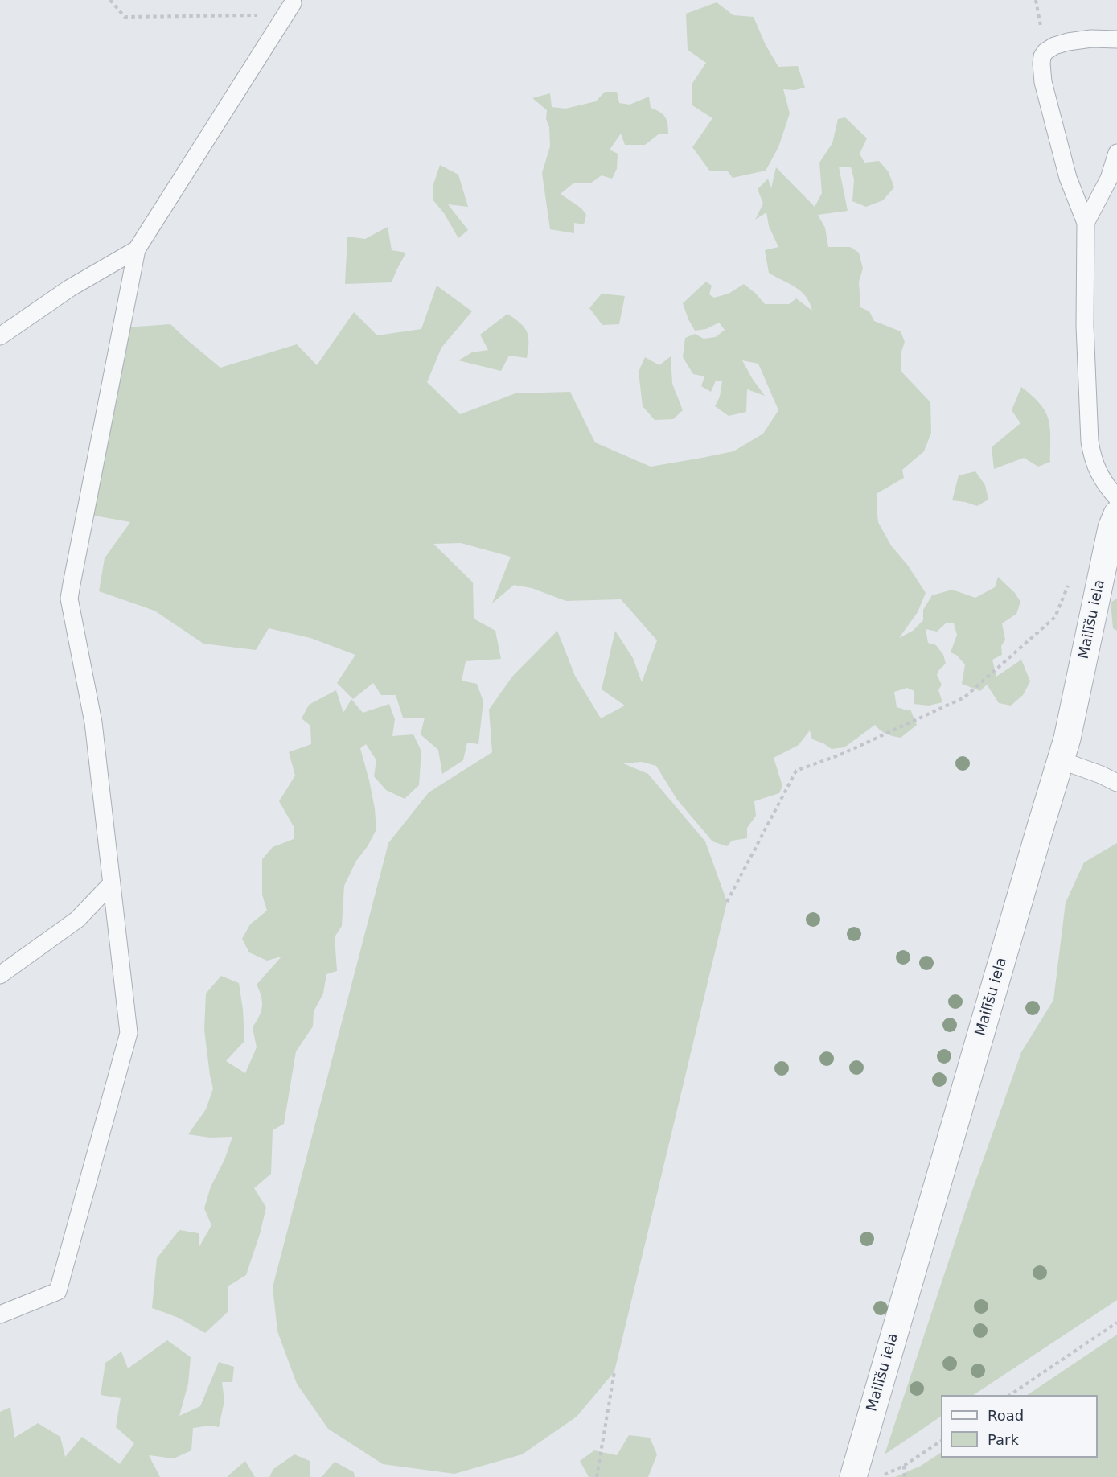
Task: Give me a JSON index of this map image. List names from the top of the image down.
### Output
{
  "streets": {
    "street": ["Mailīšu iela"]
  },
  "legend": ["Road", "Park"]
}
